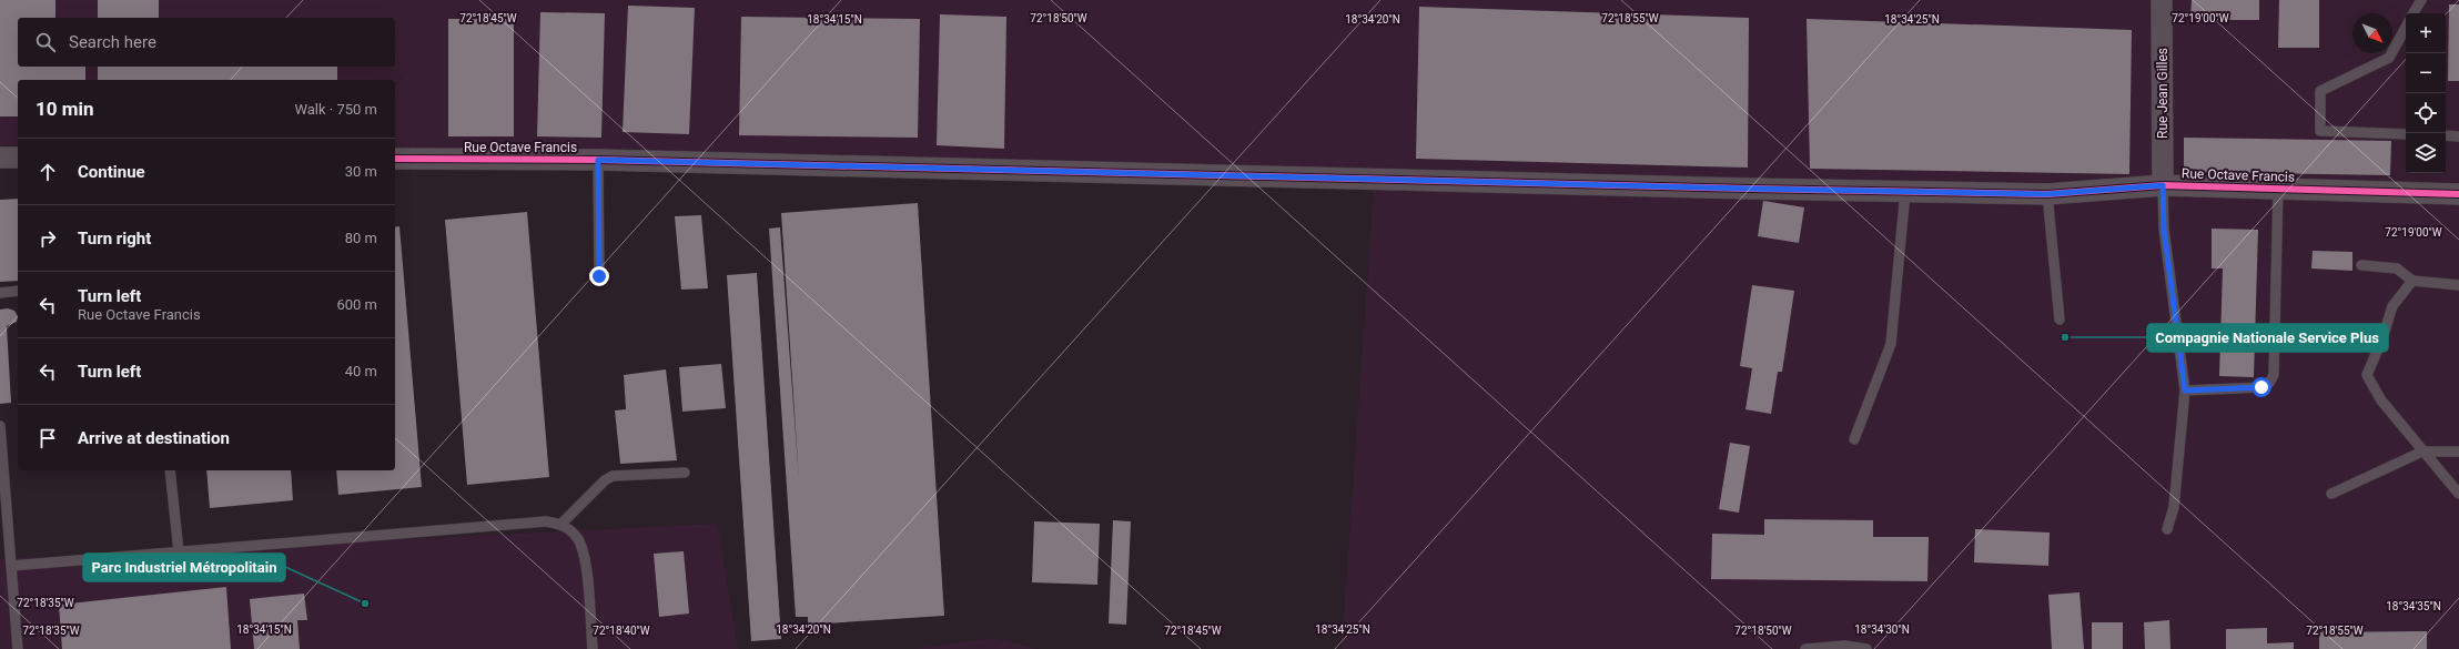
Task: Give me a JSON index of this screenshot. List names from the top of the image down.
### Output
{
  "streets": {
    "street": ["Rue Jean Gilles", "Rue Octave Francis"]
  },
  "crossings": [
    ["Rue Jean Gilles", "Rue Octave Francis"]
  ],
  "places": ["Compagnie Nationale Service Plus", "Parc Industriel Métropolitain"],
  "north": "bottom right",
  "page": {
    "map_buttons": ["+", "−"],
    "search": "Search here",
    "heading": ["10 min", "Walk · 750 m"],
    "list": [
      ["Continue", "30 m"],
      ["Turn right", "80 m"],
      ["Turn left", "Rue Octave Francis", "600 m"],
      ["Turn left", "40 m"],
      "Arrive at destination"
    ]
  },
  "coordinates": [
    "72°18'50\"W",
    "72°19'00\"W",
    "72°18'45\"W",
    "72°18'55\"W",
    "18°34'15\"N",
    "18°34'20\"N",
    "18°34'25\"N",
    "72°18'35\"W",
    "18°34'35\"N",
    "18°34'30\"N",
    "72°18'40\"W"
  ]
}
